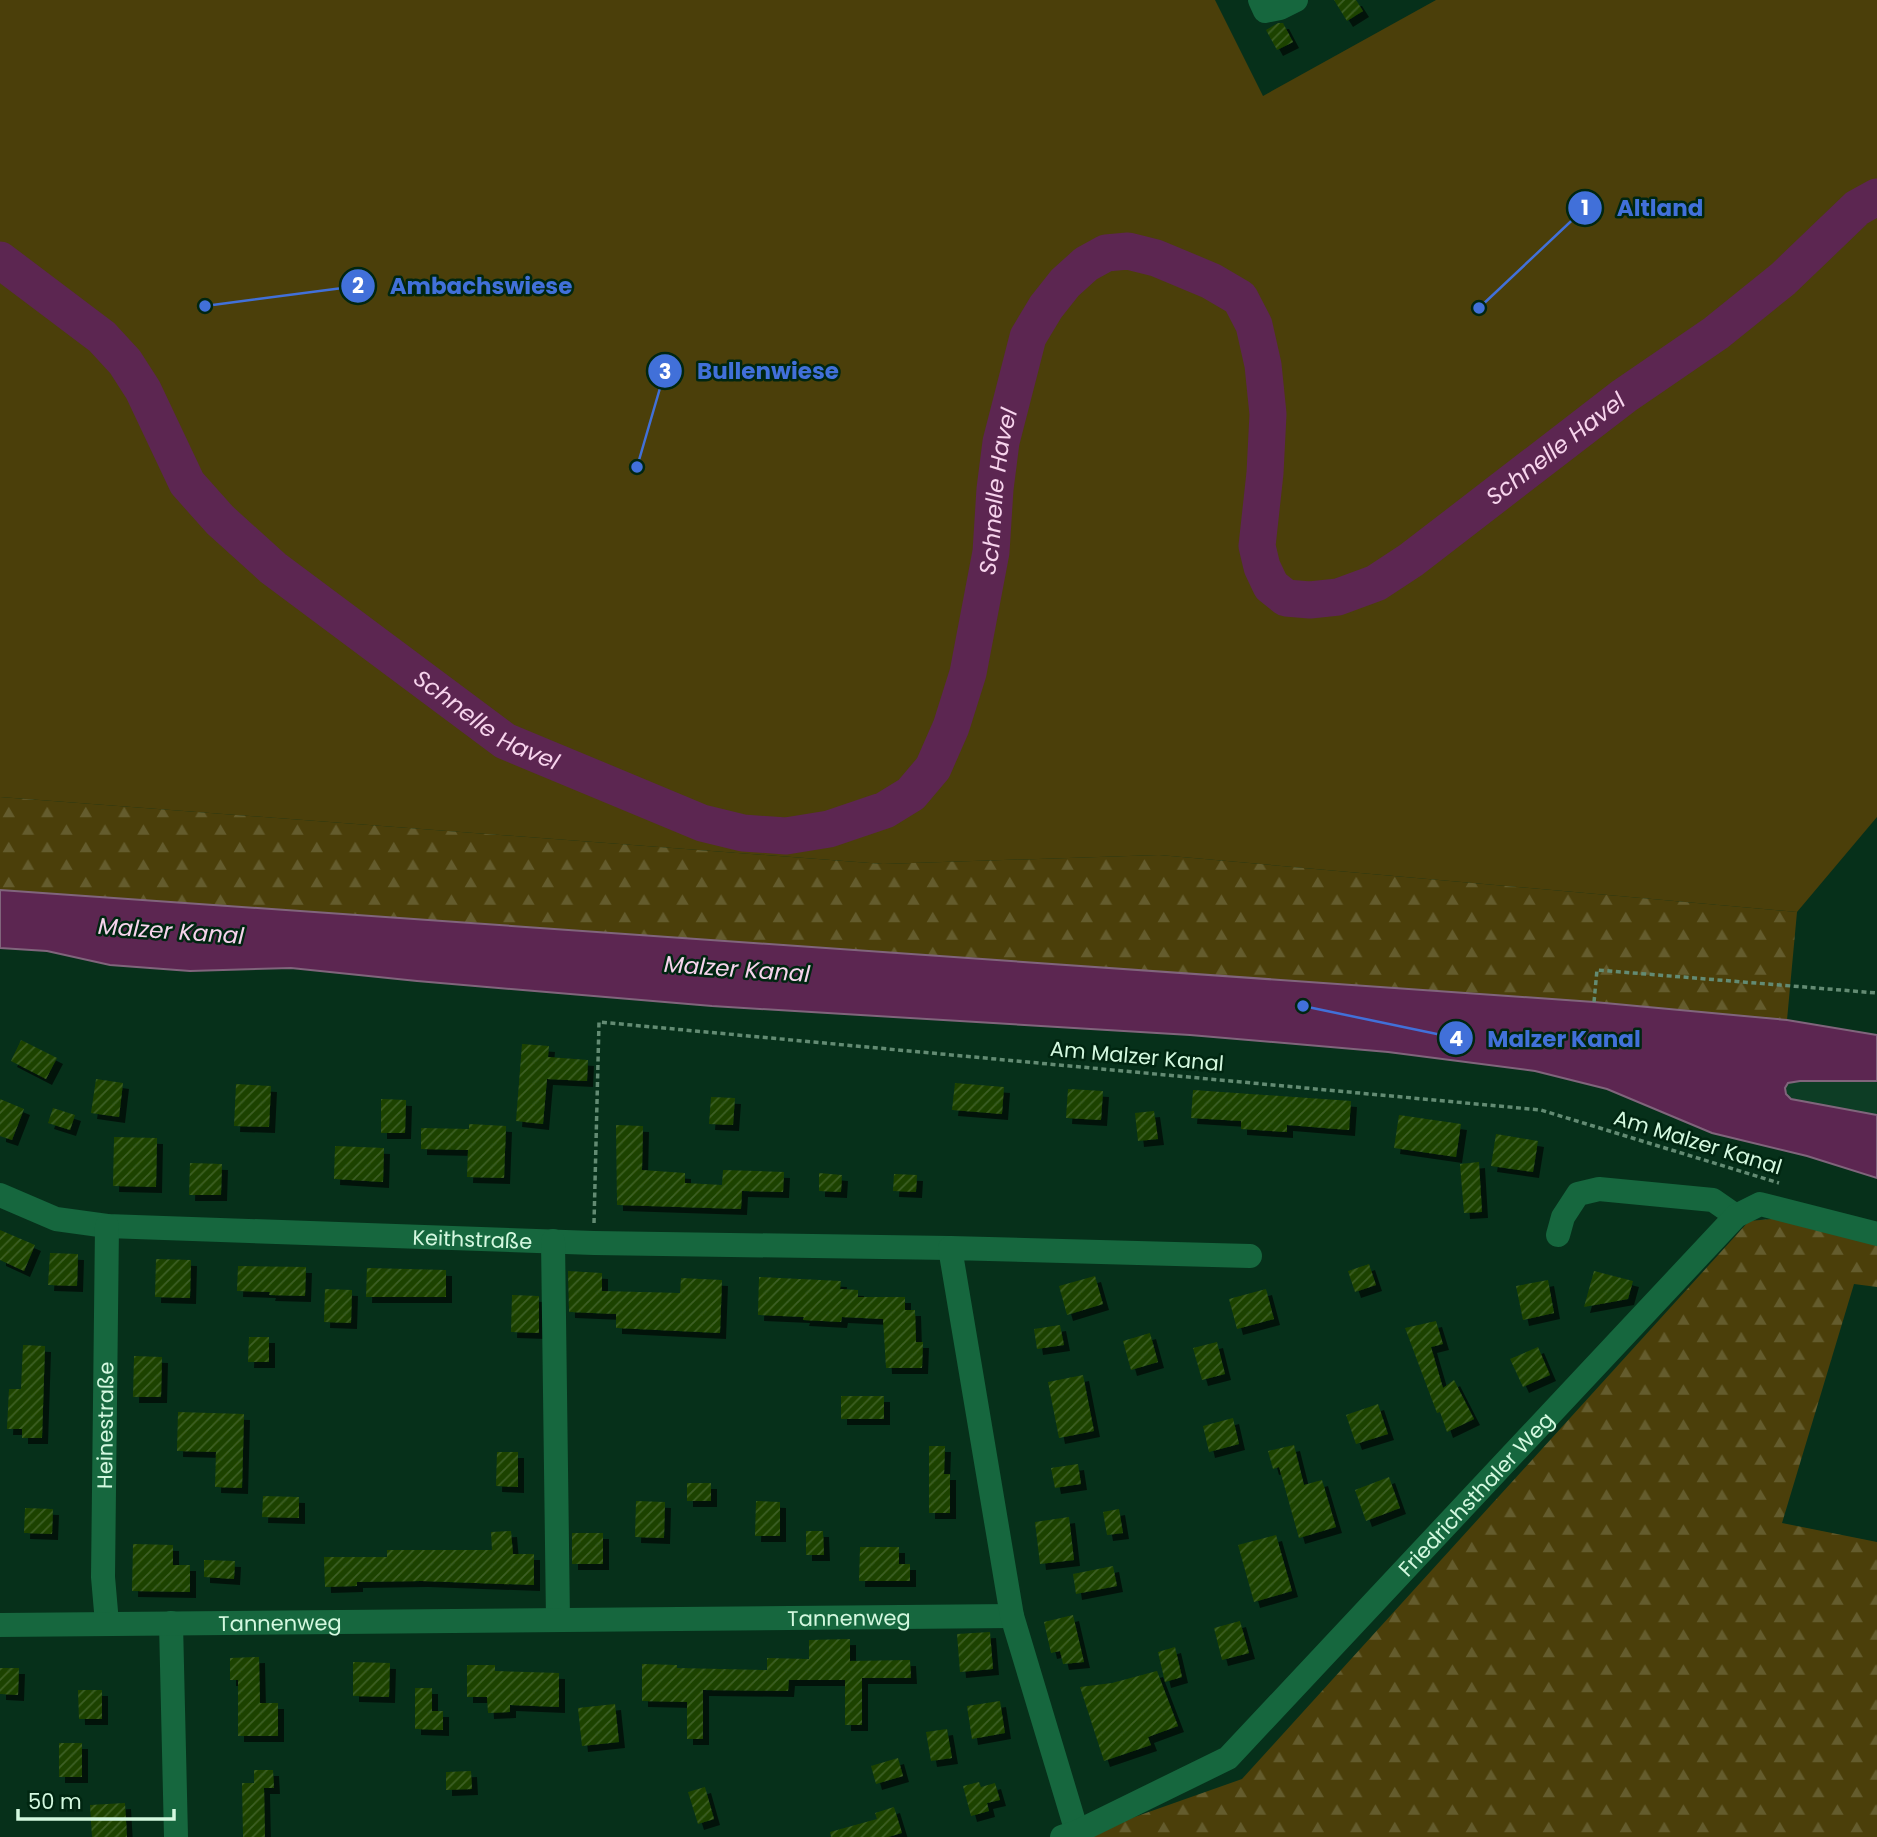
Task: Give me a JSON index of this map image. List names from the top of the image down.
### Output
{
  "streets": {
    "street": [
      "Keithstraße",
      "Heinestraße",
      "Friedrichsthaler Weg",
      "Tannenweg"
    ],
    "path": ["Am Malzer Kanal"]
  },
  "crossings": [
    ["Am Malzer Kanal", "Keithstraße"],
    ["Keithstraße", "Heinestraße"],
    ["Keithstraße", "Friedrichsthaler Weg"],
    ["Heinestraße", "Tannenweg"],
    ["Friedrichsthaler Weg", "Tannenweg"]
  ],
  "water": ["Schnelle Havel", "Malzer Kanal"],
  "places": [
    "Ambachswiese",
    "Altland",
    "Bullenwiese",
    "Malzer Kanal"
  ],
  "scale_bar": "50 m"
}
